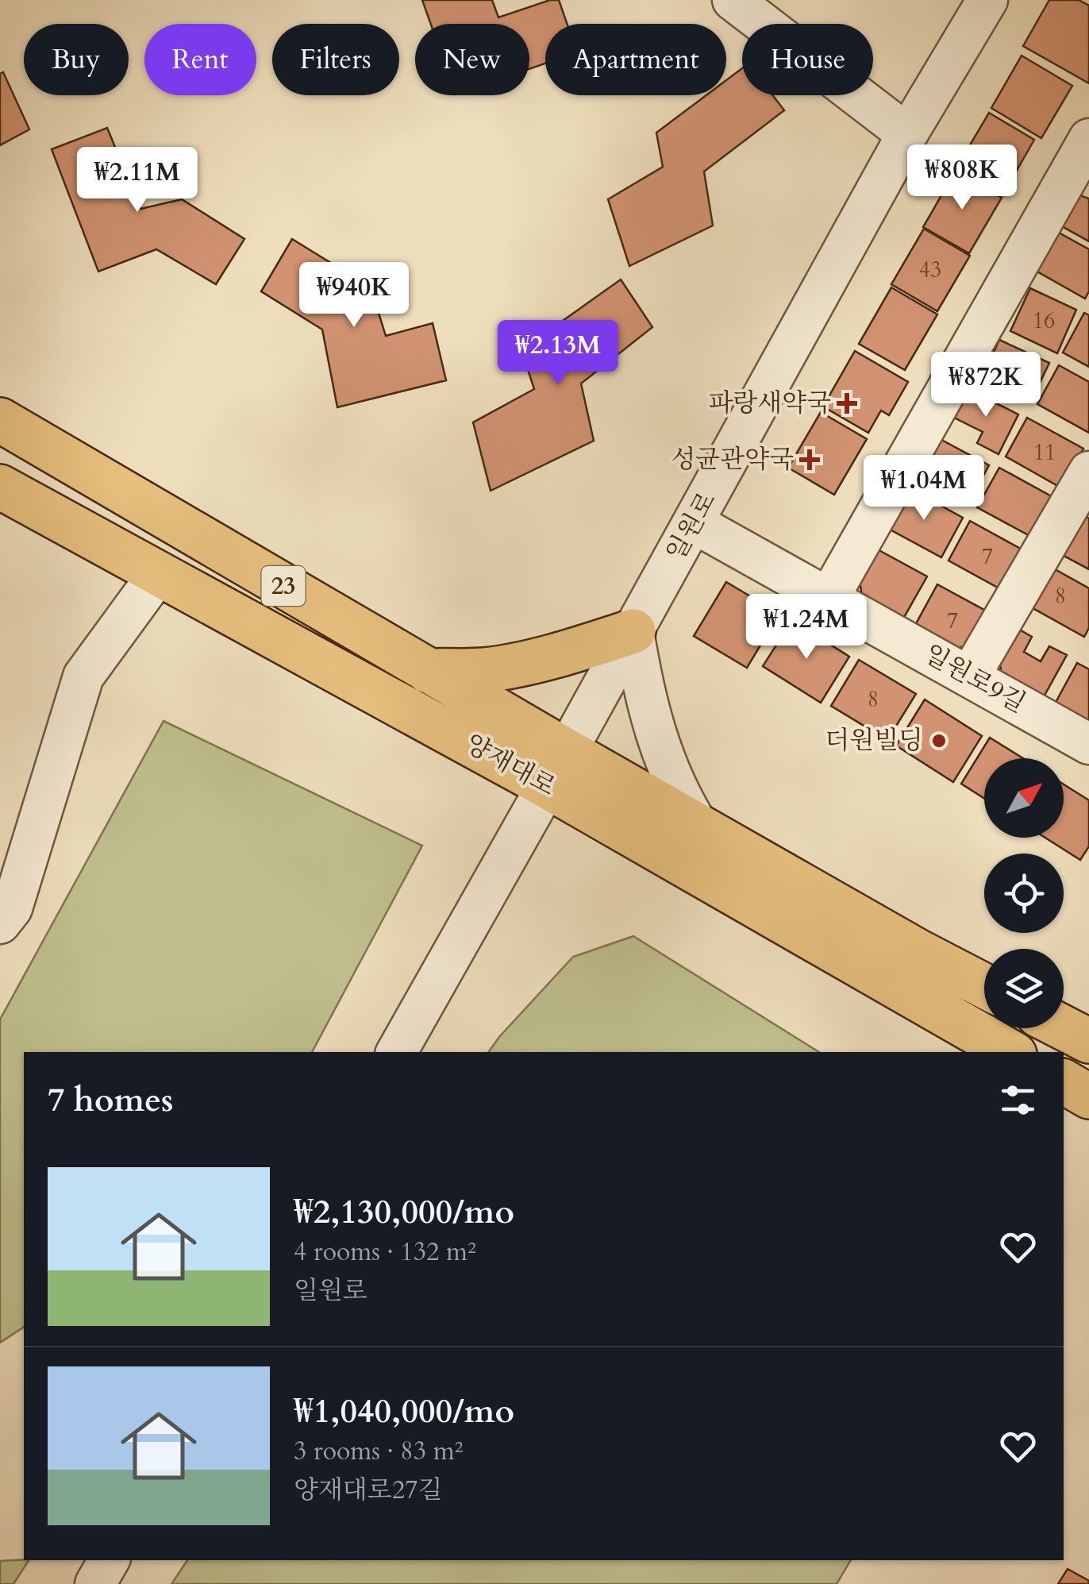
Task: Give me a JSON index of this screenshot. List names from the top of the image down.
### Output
{
  "streets": {
    "main road": ["23", "양재대로"],
    "street": ["일원로", "일원로9길"]
  },
  "crossings": [
    ["일원로", "일원로9길"],
    ["일원로", "양재대로"]
  ],
  "places": {
    "health": ["파랑새약국", "성균관약국"],
    "other": ["더원빌딩"]
  },
  "house_numbers": [
    "43",
    "16",
    "11",
    "7",
    "8",
    "7",
    "8"
  ],
  "north": "top right",
  "page": {
    "chip": [
      "Buy",
      "Rent",
      "Filters",
      "New",
      "Apartment",
      "House"
    ],
    "price": [
      "₩808K",
      "₩2.11M",
      "₩940K",
      "₩2.13M",
      "₩872K",
      "₩1.04M",
      "₩1.24M"
    ],
    "heading": "7 homes",
    "list": [
      {
        "name": "₩2,130,000/mo",
        "note": "4 rooms · 132 m² · 일원로"
      },
      {
        "name": "₩1,040,000/mo",
        "note": "3 rooms · 83 m² · 양재대로27길"
      }
    ]
  }
}
